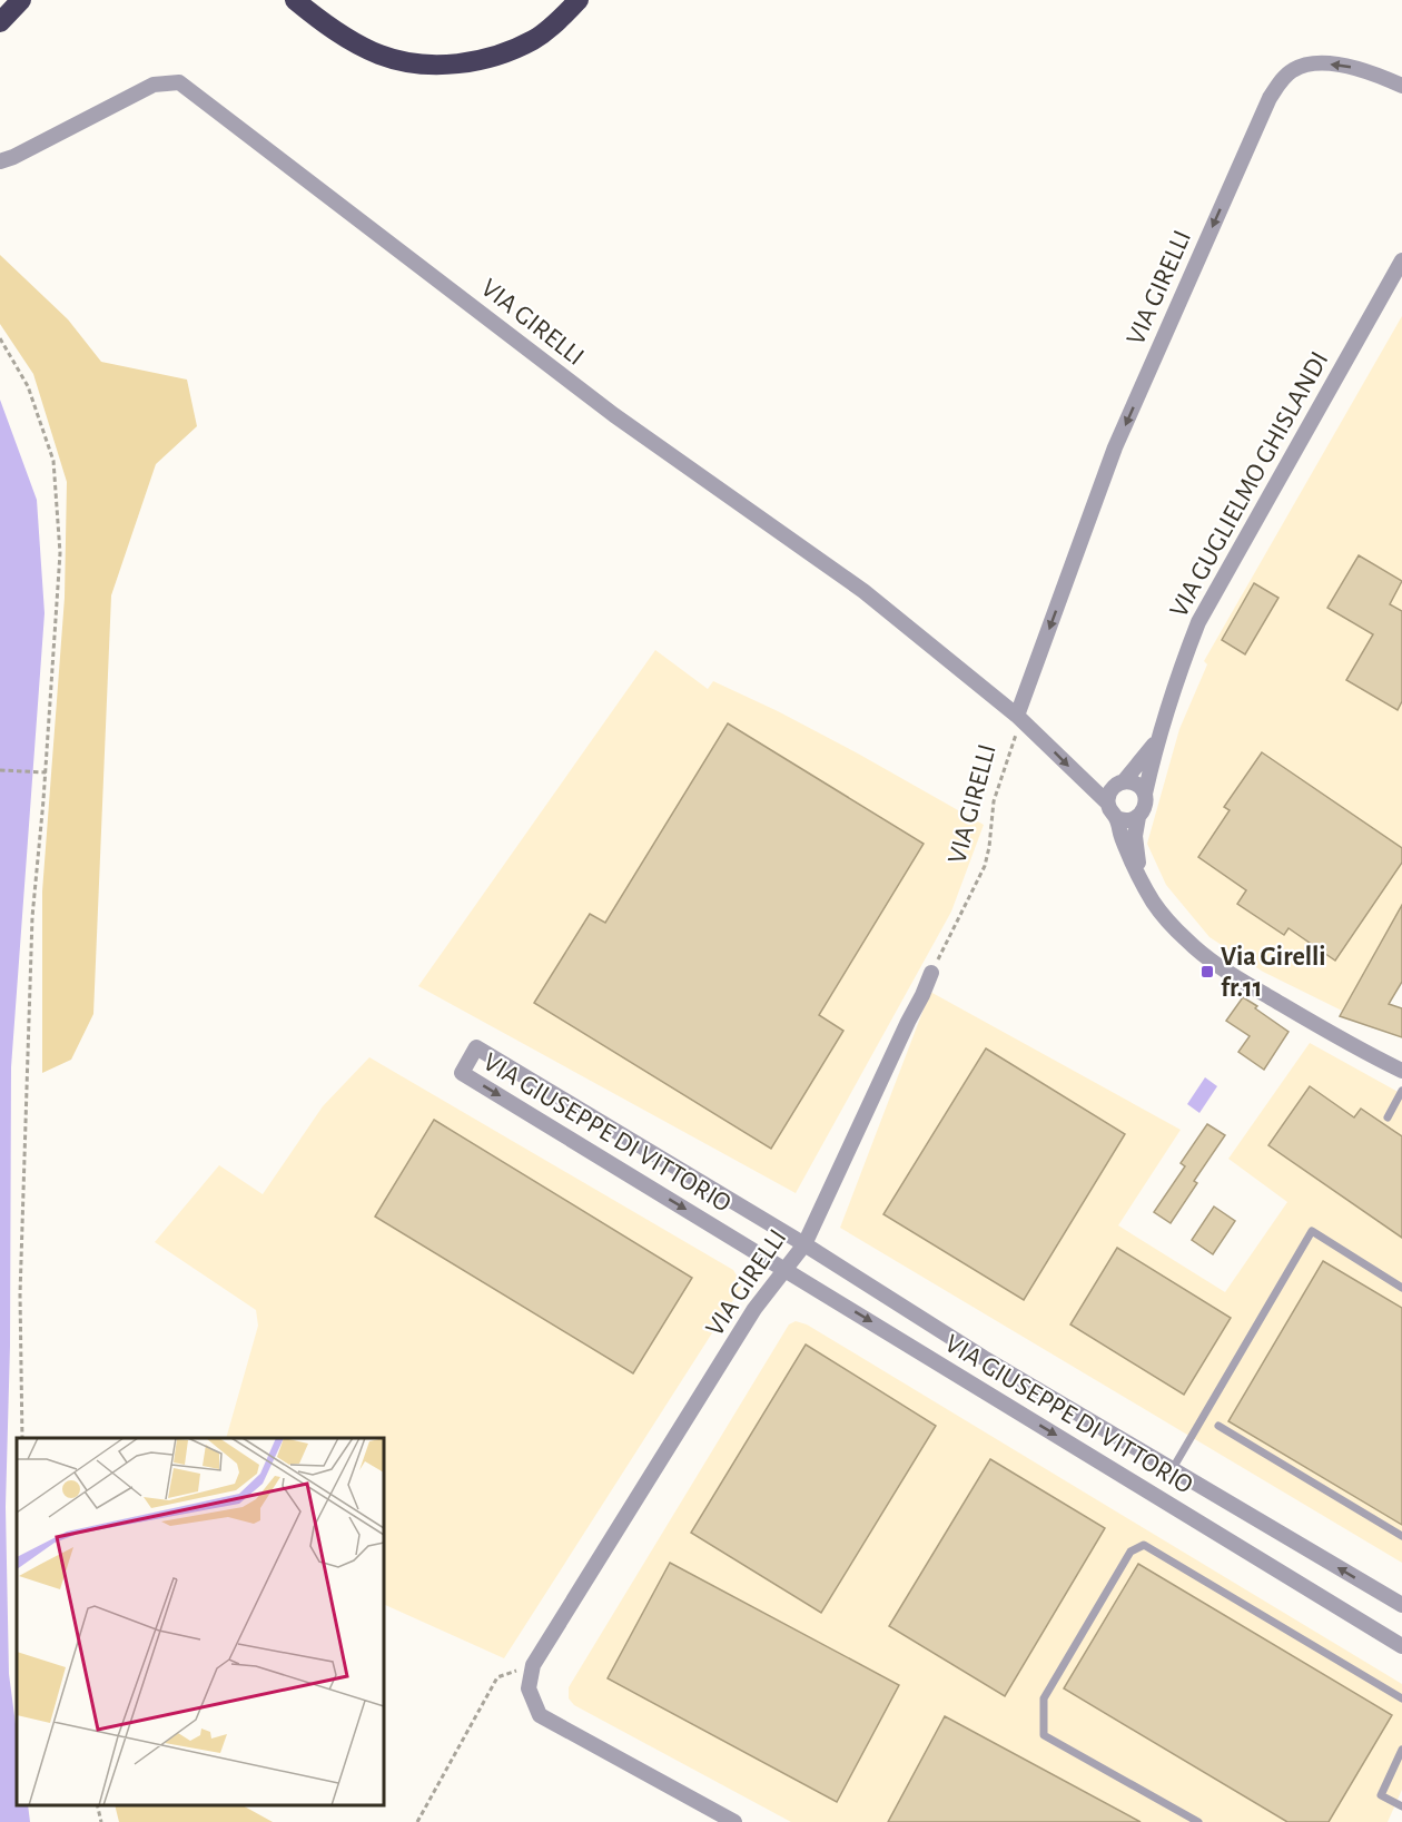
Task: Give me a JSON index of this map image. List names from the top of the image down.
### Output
{
  "streets": {
    "street": ["VIA GIRELLI", "VIA GUGLIELMO GHISLANDI", "VIA GIUSEPPE DI VITTORIO"]
  },
  "crossings": [
    ["VIA GIRELLI", "VIA GUGLIELMO GHISLANDI"],
    ["VIA GIRELLI", "VIA GIUSEPPE DI VITTORIO"]
  ],
  "places": {
    "transit": ["Via Girelli fr.11"]
  }
}
